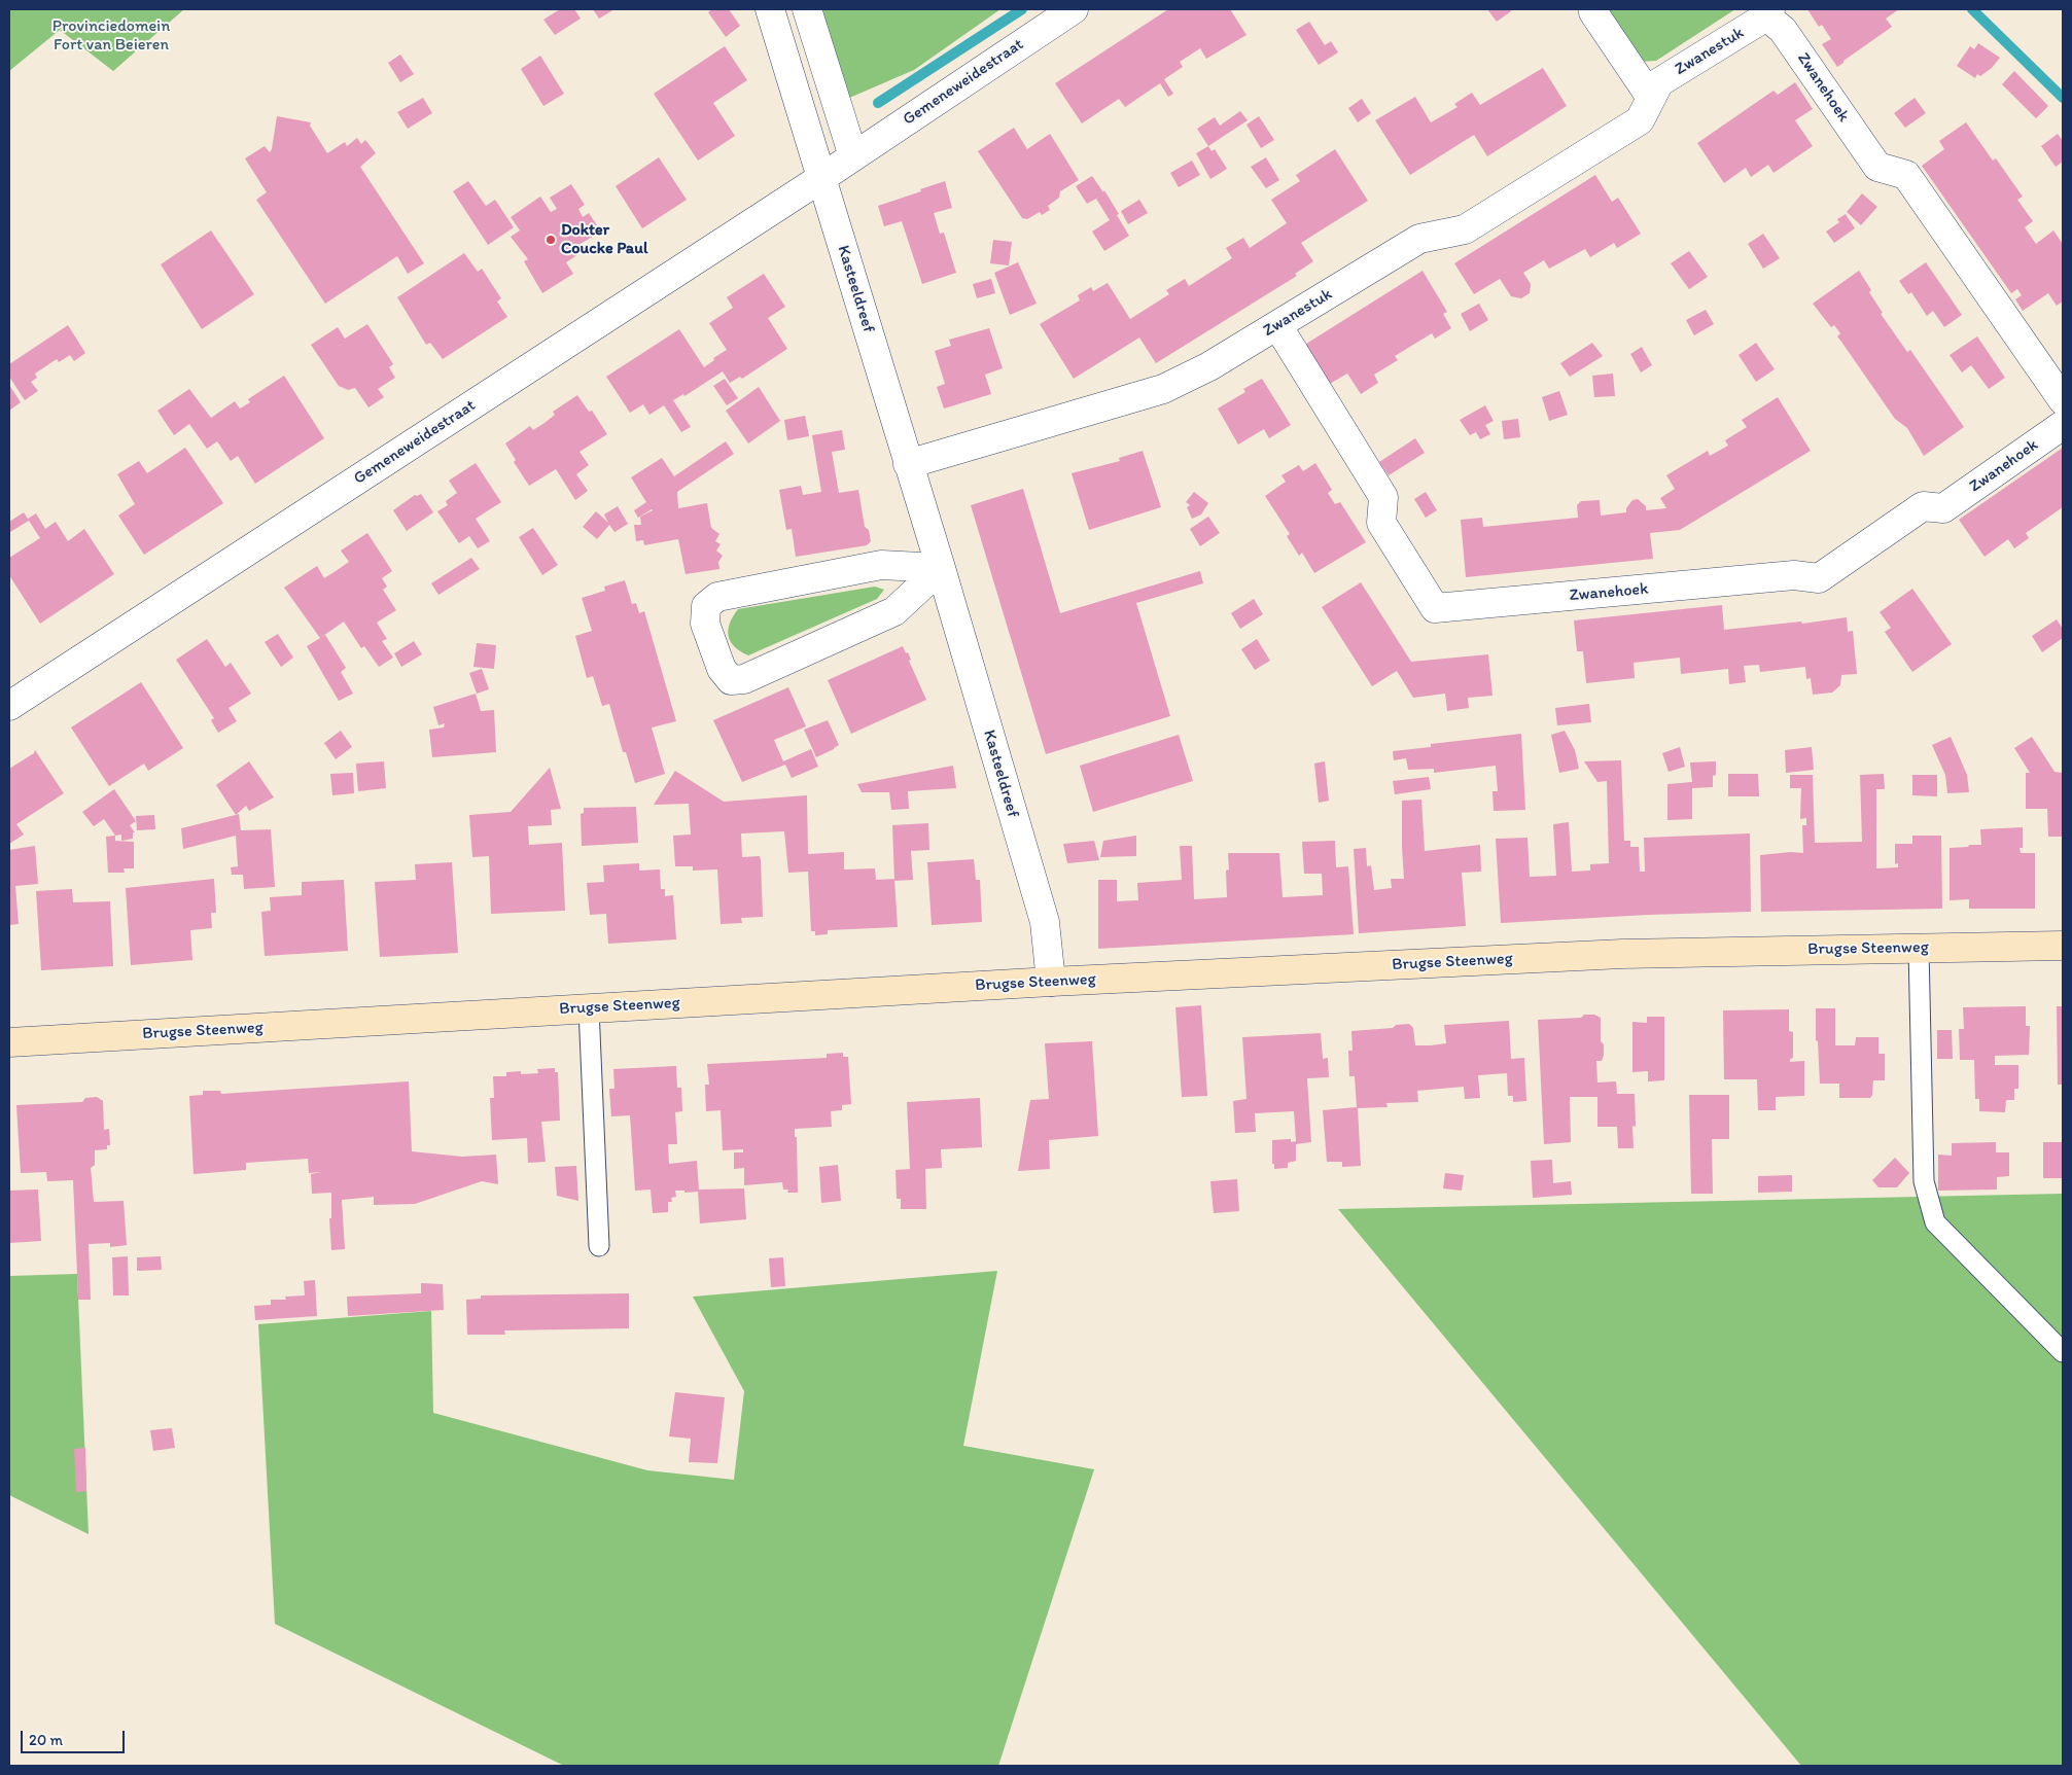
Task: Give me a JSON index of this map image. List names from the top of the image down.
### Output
{
  "streets": {
    "main road": ["Brugse Steenweg"],
    "street": [
      "Zwanestuk",
      "Gemeneweidestraat",
      "Zwanehoek",
      "Kasteeldreef"
    ]
  },
  "crossings": [
    ["Zwanestuk", "Zwanehoek"],
    ["Zwanestuk", "Kasteeldreef"],
    ["Gemeneweidestraat", "Kasteeldreef"],
    ["Kasteeldreef", "Brugse Steenweg"]
  ],
  "parks": ["Provinciedomein Fort van Beieren"],
  "places": ["Dokter Coucke Paul"],
  "scale_bar": "20 m"
}
